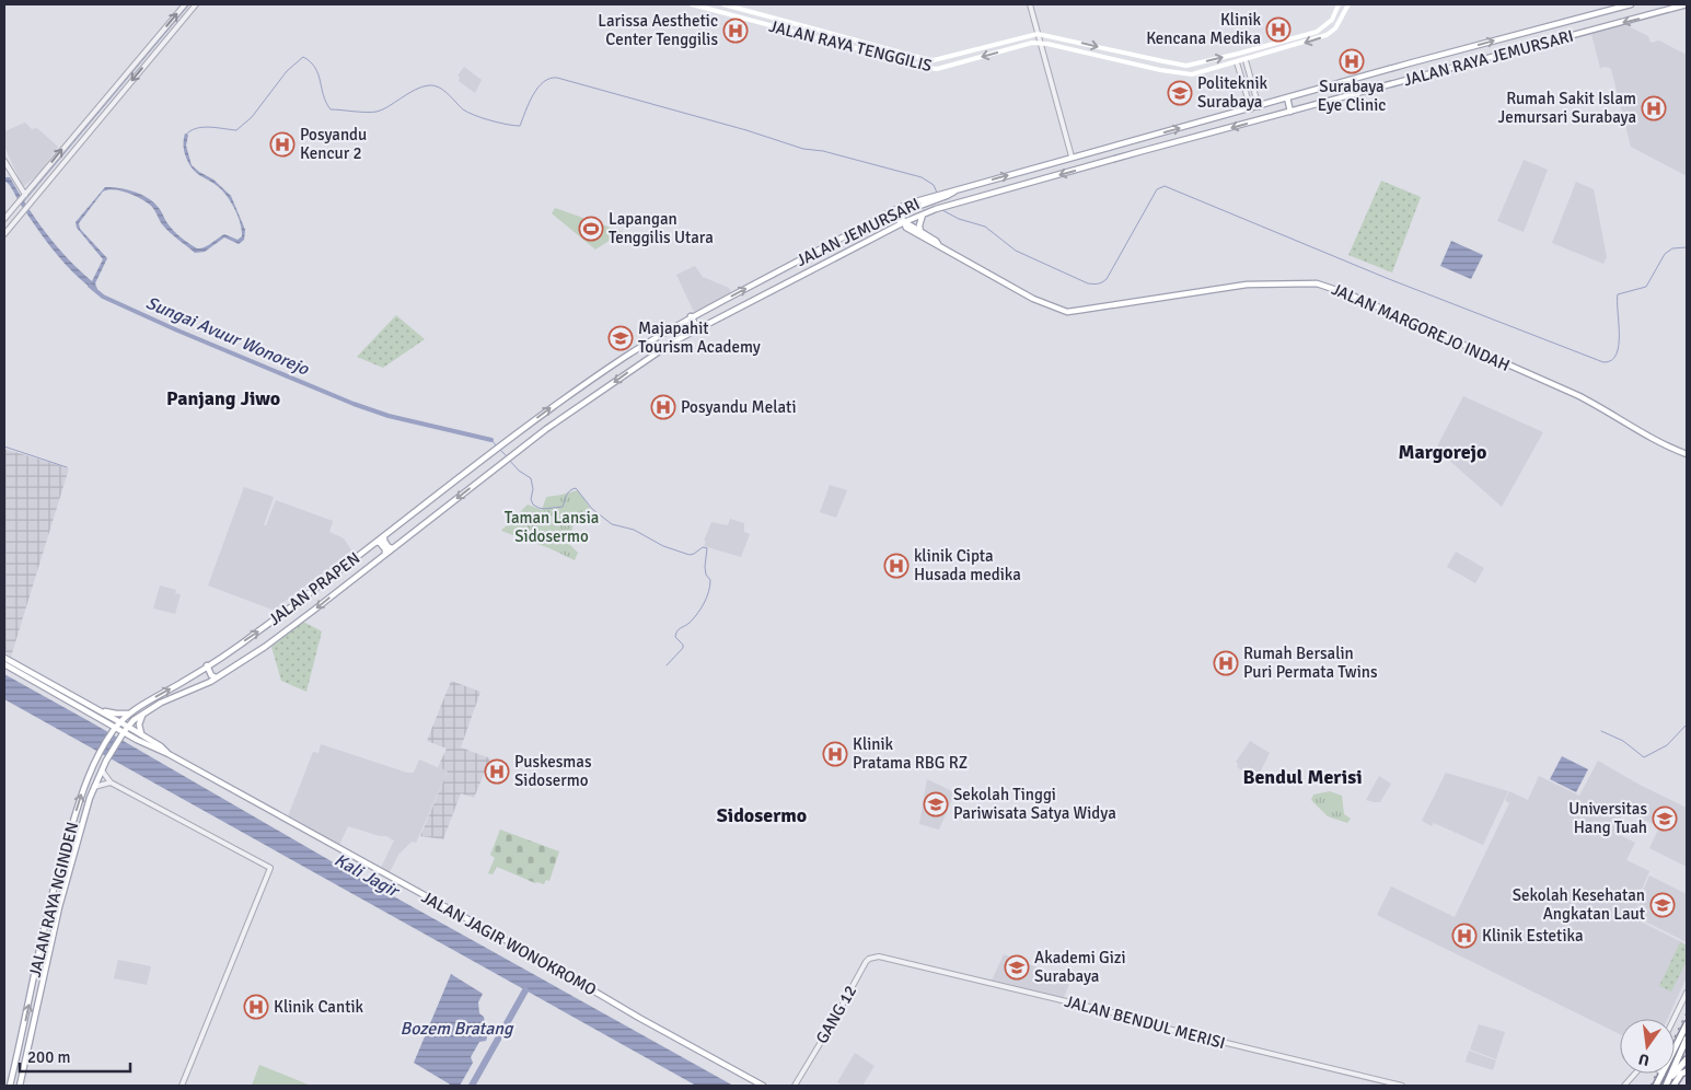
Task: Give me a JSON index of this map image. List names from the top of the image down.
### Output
{
  "streets": {
    "main road": [
      "JALAN RAYA TENGGILIS",
      "JALAN RAYA JEMURSARI",
      "JALAN JEMURSARI",
      "JALAN MARGOREJO INDAH",
      "JALAN PRAPEN",
      "JALAN RAYA NGINDEN",
      "JALAN JAGIR WONOKROMO"
    ],
    "street": ["GANG 12", "JALAN BENDUL MERISI"]
  },
  "crossings": [
    ["JALAN RAYA JEMURSARI", "JALAN JEMURSARI"],
    ["JALAN JEMURSARI", "JALAN MARGOREJO INDAH"],
    ["JALAN JEMURSARI", "JALAN PRAPEN"],
    ["JALAN PRAPEN", "JALAN RAYA NGINDEN"],
    ["JALAN PRAPEN", "JALAN JAGIR WONOKROMO"],
    ["JALAN RAYA NGINDEN", "JALAN JAGIR WONOKROMO"],
    ["GANG 12", "JALAN BENDUL MERISI"]
  ],
  "districts": [
    "Panjang Jiwo",
    "Margorejo",
    "Bendul Merisi",
    "Sidosermo"
  ],
  "water": ["Sungai Avuur Wonorejo", "Kali Jagir", "Bozem Bratang"],
  "parks": ["Taman Lansia Sidosermo"],
  "places": {
    "hospital": [
      "Klinik Kencana Medika",
      "Larissa Aesthetic Center Tenggilis",
      "Surabaya Eye Clinic",
      "Rumah Sakit Islam Jemursari Surabaya",
      "Posyandu Kencur 2",
      "Posyandu Melati",
      "klinik Cipta Husada medika",
      "Rumah Bersalin Puri Permata Twins",
      "Klinik Pratama RBG RZ",
      "Puskesmas Sidosermo",
      "Klinik Estetika",
      "Klinik Cantik"
    ],
    "school or university": [
      "Politeknik Surabaya",
      "Majapahit Tourism Academy",
      "Sekolah Tinggi Pariwisata Satya Widya",
      "Universitas Hang Tuah",
      "Sekolah Kesehatan Angkatan Laut",
      "Akademi Gizi Surabaya"
    ],
    "sports": ["Lapangan Tenggilis Utara"]
  },
  "scale_bar": "200 m",
  "north": "bottom"
}
